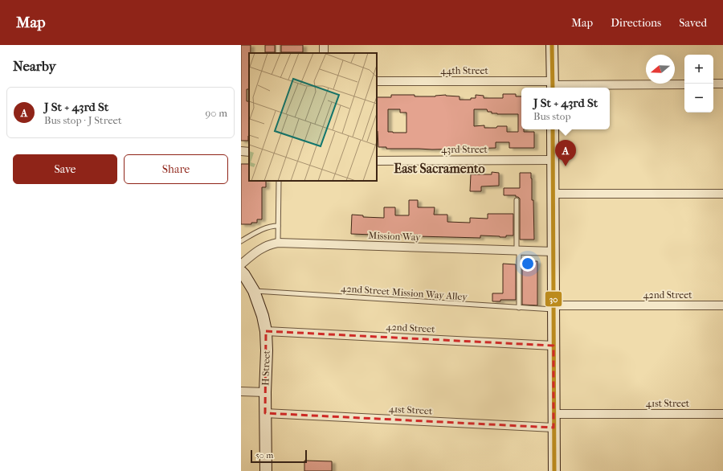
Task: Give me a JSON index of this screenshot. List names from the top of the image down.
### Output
{
  "streets": {
    "main road": ["H Street"],
    "street": [
      "44th Street",
      "43rd Street",
      "Mission Way",
      "42nd Street",
      "41st Street"
    ],
    "lane": ["42nd Street Mission Way Alley"]
  },
  "crossings": [
    ["42nd Street Mission Way Alley", "42nd Street"],
    ["42nd Street Mission Way Alley", "H Street"],
    ["42nd Street", "H Street"],
    ["H Street", "41st Street"]
  ],
  "districts": ["East Sacramento"],
  "lines": ["transit line 30"],
  "scale_bar": "50 m",
  "north": "left",
  "page": {
    "header": "Map",
    "nav": ["Map", "Directions", "Saved"],
    "heading": "Nearby",
    "map_buttons": ["+", "−"],
    "list": [
      {
        "mark": "A",
        "name": "J St + 43rd St",
        "note": "Bus stop · J Street",
        "value": "90 m"
      }
    ],
    "popup": ["J St + 43rd St", "Bus stop"],
    "pins": "A",
    "buttons": ["Save", "Share"],
    "scale": "50 m"
  }
}
